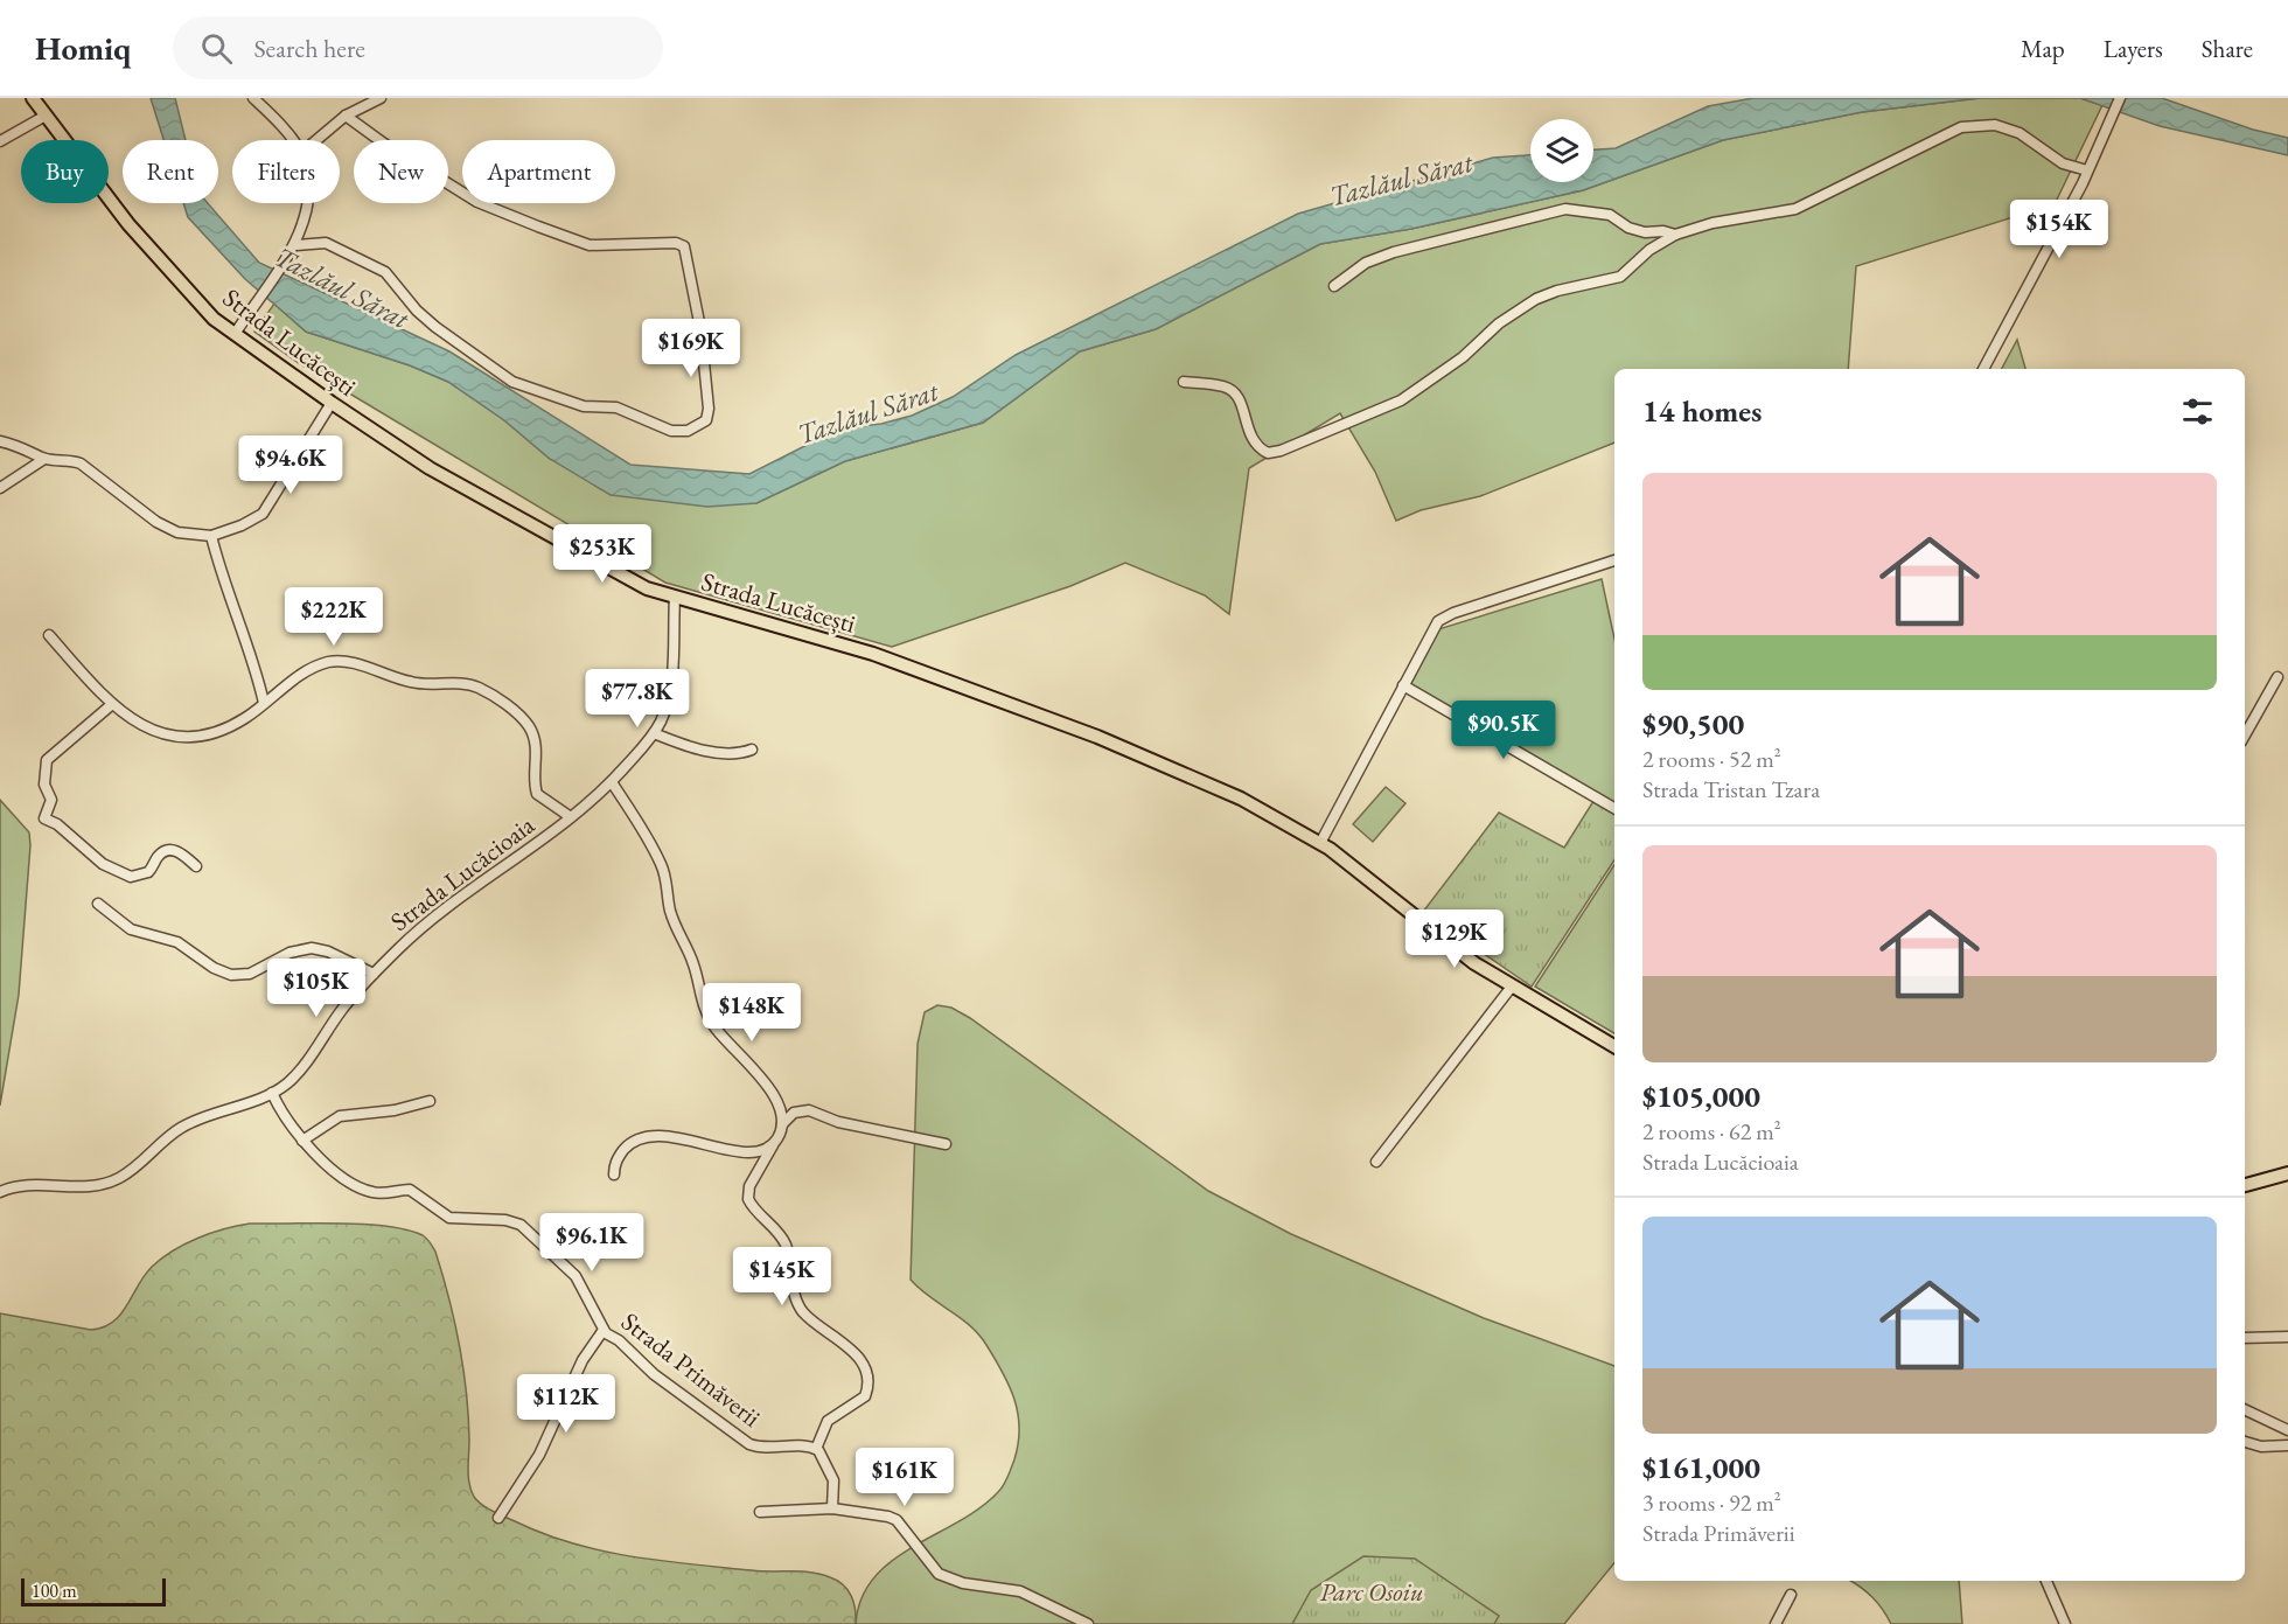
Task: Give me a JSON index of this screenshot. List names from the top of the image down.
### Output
{
  "streets": {
    "main road": ["Strada Lucăcești"],
    "street": ["Strada Lucăcioaia", "Strada Primăverii"]
  },
  "crossings": [
    ["Strada Lucăcești", "Strada Lucăcioaia"],
    ["Strada Lucăcioaia", "Strada Primăverii"]
  ],
  "water": ["Tazlăul Sărat"],
  "parks": ["Parc Osoiu"],
  "scale_bar": "100 m",
  "page": {
    "header": "Homiq",
    "search": "Search here",
    "nav": ["Map", "Layers", "Share"],
    "chip": [
      "Buy",
      "Rent",
      "Filters",
      "New",
      "Apartment"
    ],
    "price": [
      "$154K",
      "$169K",
      "$94.6K",
      "$253K",
      "$222K",
      "$77.8K",
      "$90.5K",
      "$129K",
      "$105K",
      "$148K",
      "$96.1K",
      "$145K",
      "$112K",
      "$161K"
    ],
    "heading": "14 homes",
    "list": [
      {
        "name": "$90,500",
        "note": "2 rooms · 52 m² · Strada Tristan Tzara"
      },
      {
        "name": "$105,000",
        "note": "2 rooms · 62 m² · Strada Lucăcioaia"
      },
      {
        "name": "$161,000",
        "note": "3 rooms · 92 m² · Strada Primăverii"
      }
    ],
    "scale": "100 m"
  }
}
